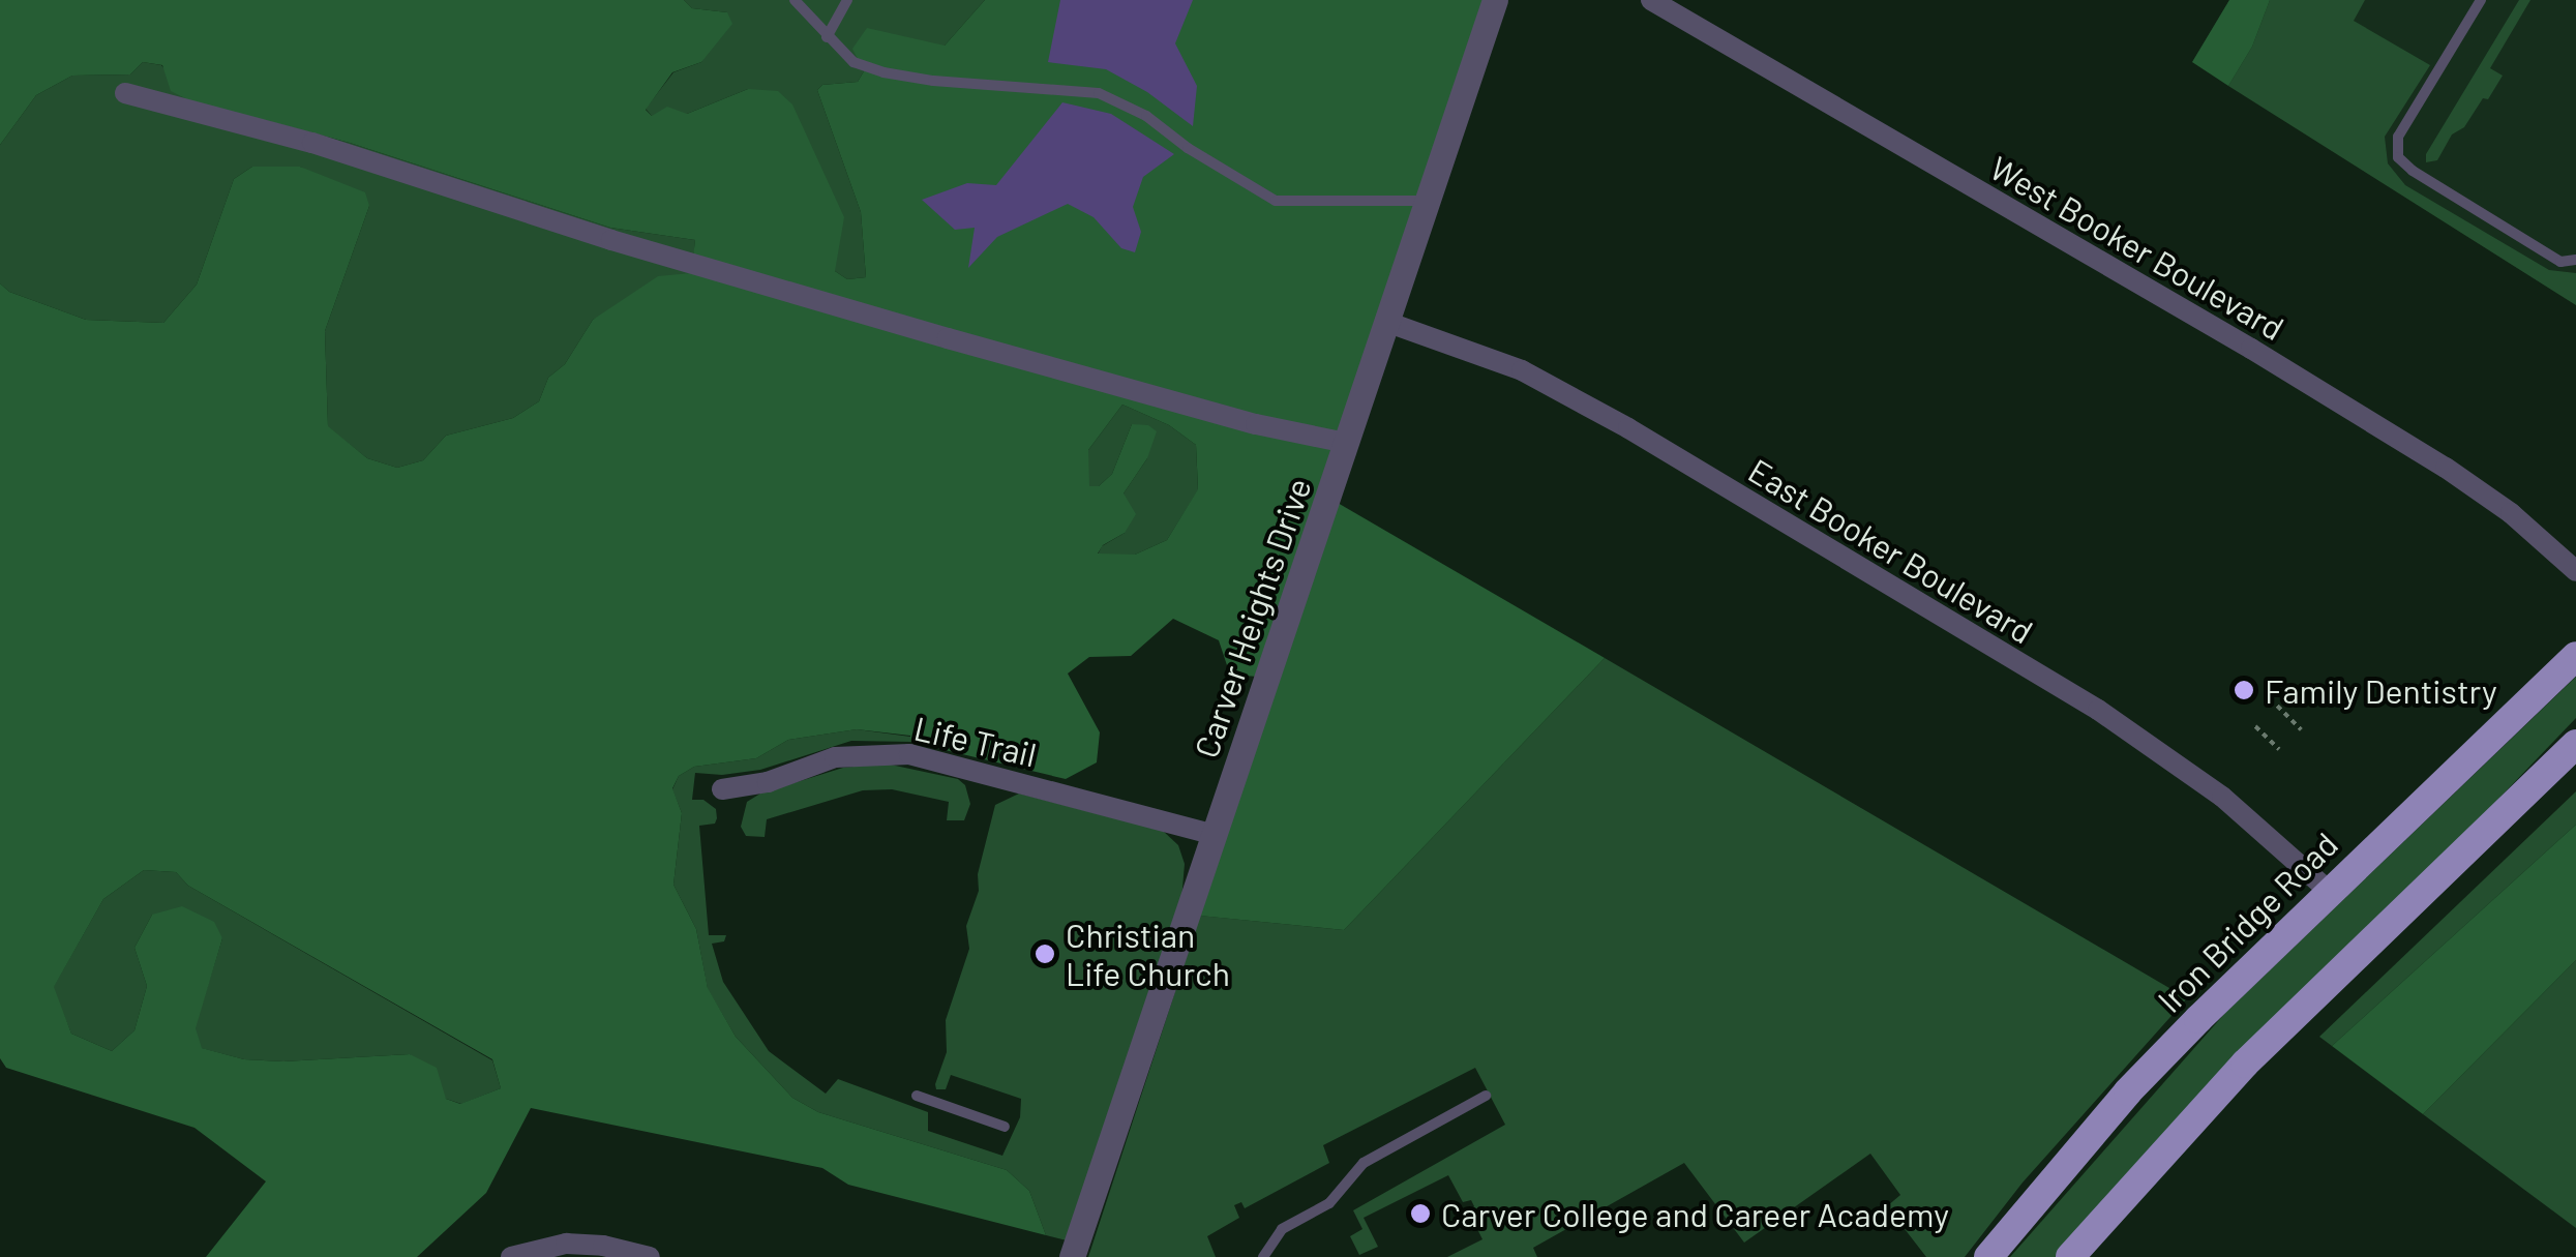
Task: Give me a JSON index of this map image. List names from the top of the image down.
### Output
{
  "streets": {
    "main road": ["Iron Bridge Road"],
    "street": [
      "West Booker Boulevard",
      "East Booker Boulevard",
      "Carver Heights Drive",
      "Life Trail"
    ]
  },
  "crossings": [
    ["East Booker Boulevard", "Carver Heights Drive"],
    ["East Booker Boulevard", "Iron Bridge Road"],
    ["Carver Heights Drive", "Life Trail"]
  ],
  "places": ["Family Dentistry", "Christian Life Church", "Carver College and Career Academy"]
}
